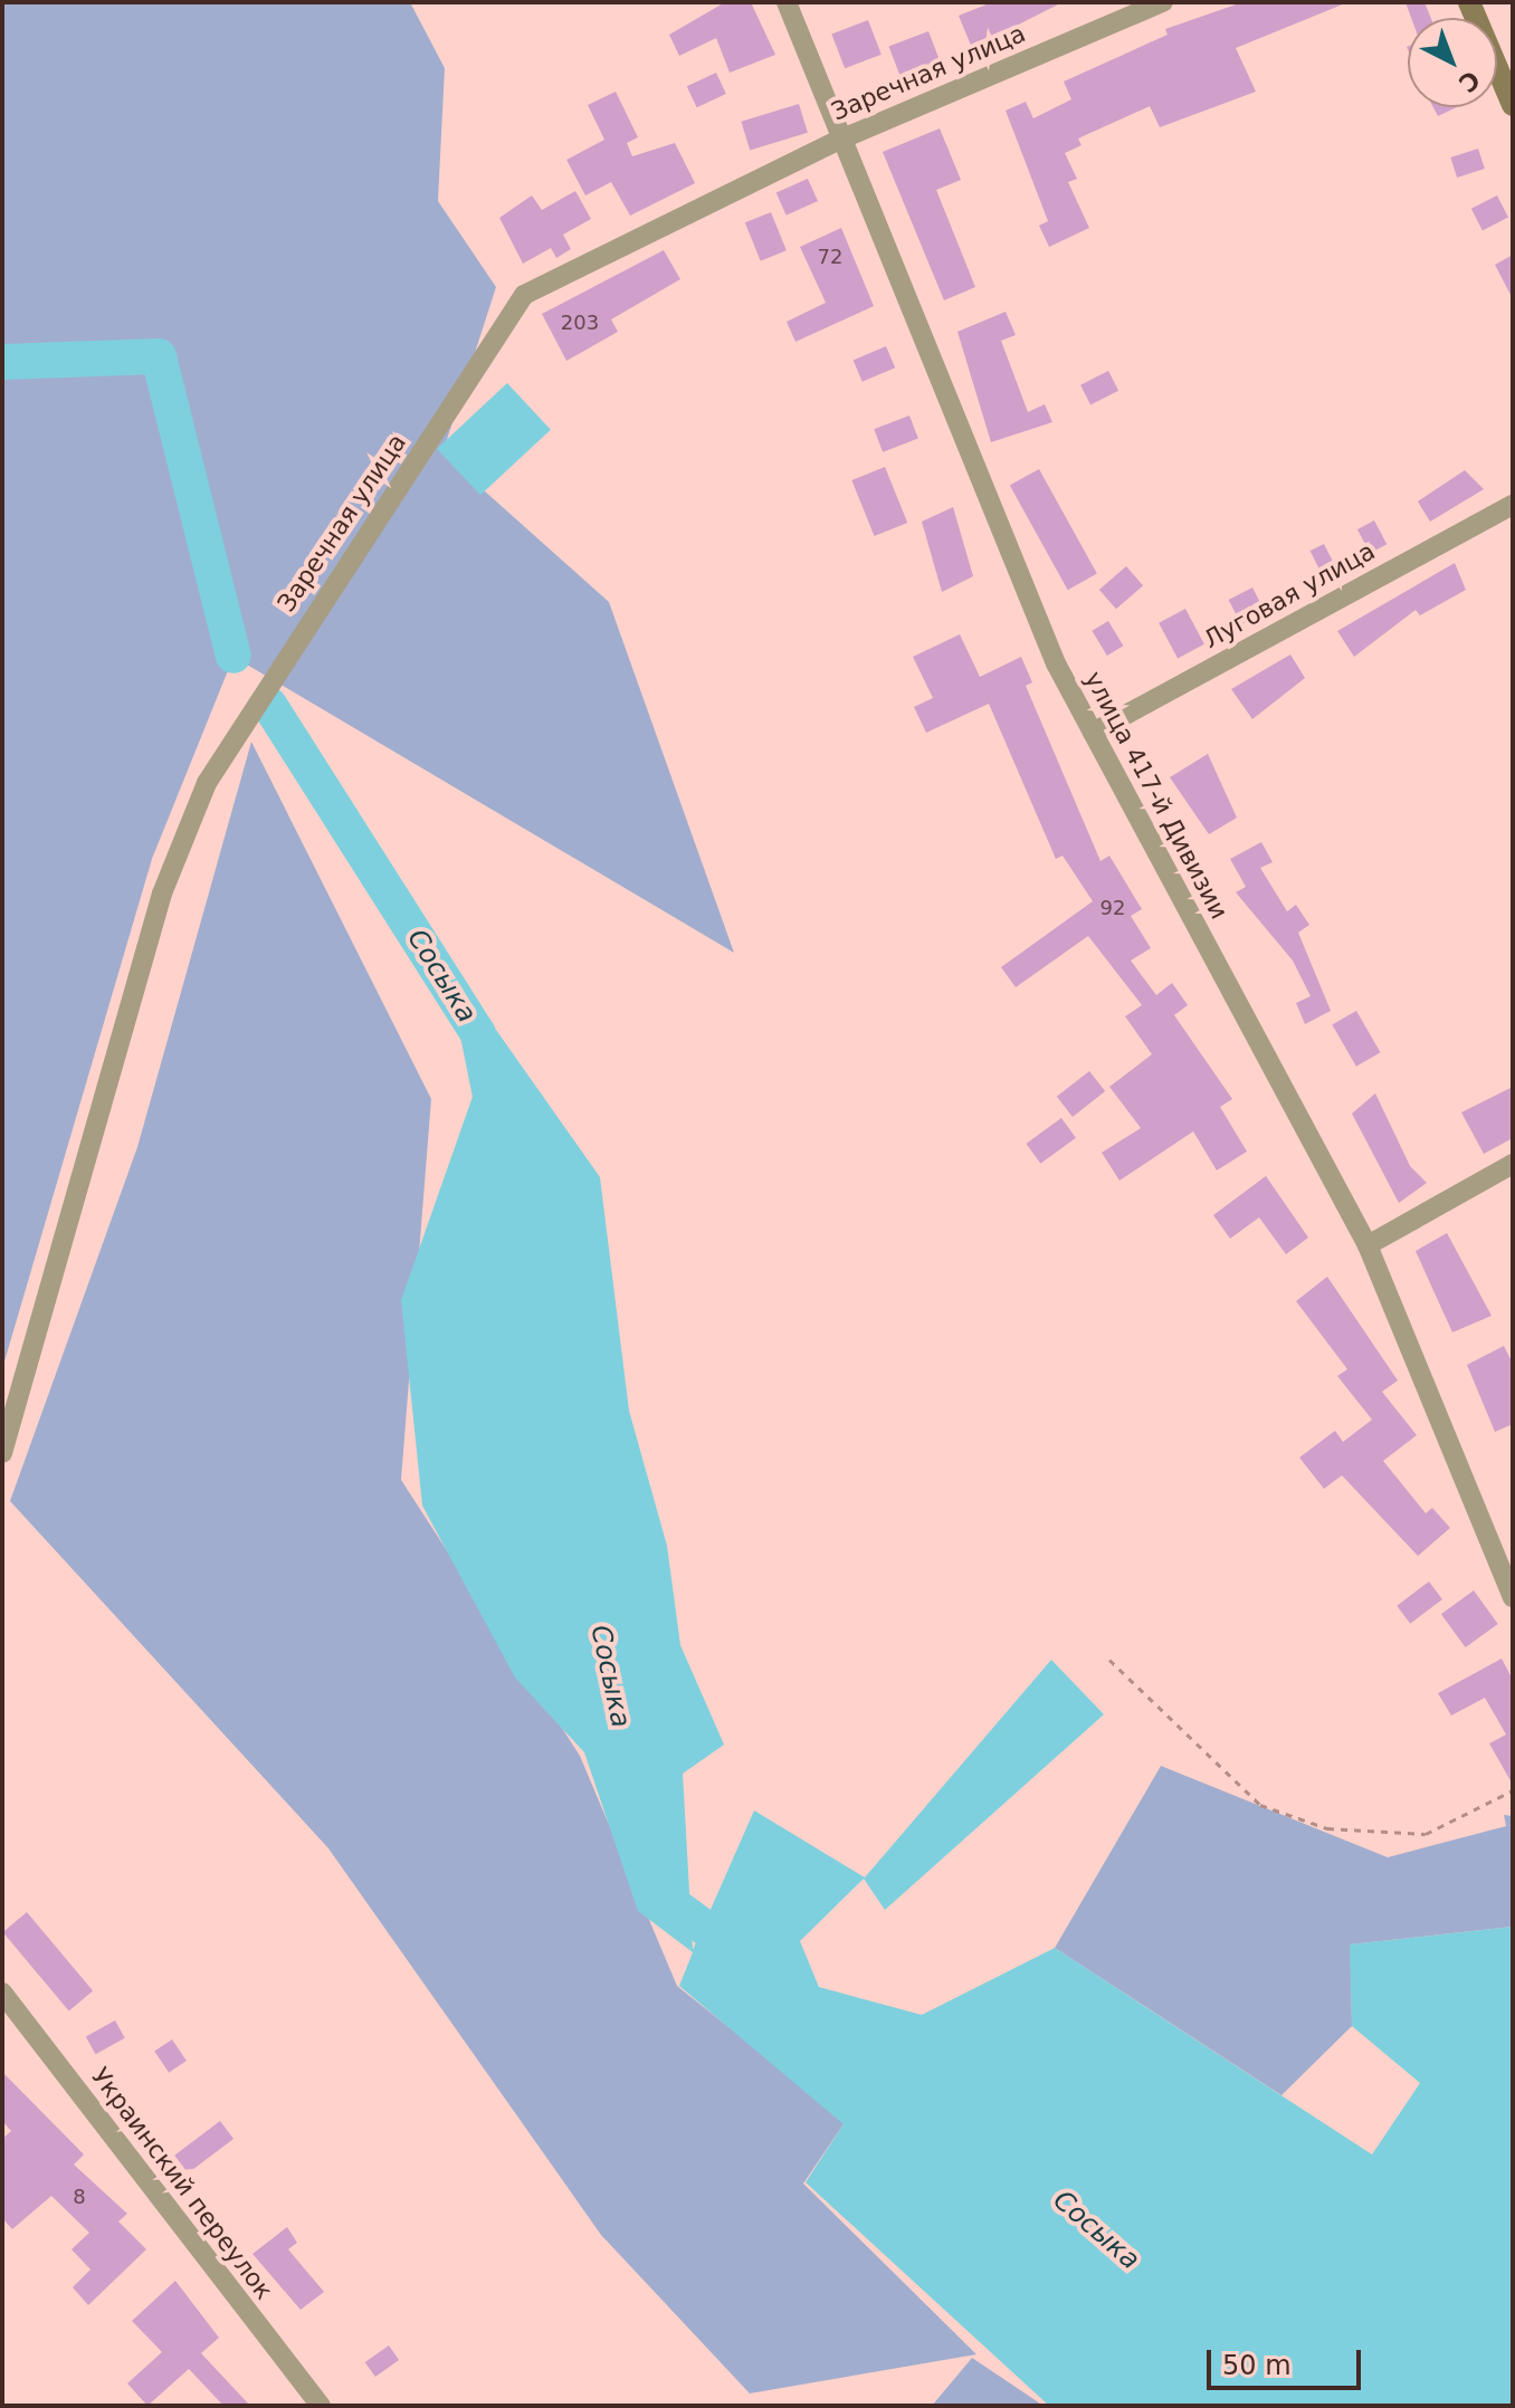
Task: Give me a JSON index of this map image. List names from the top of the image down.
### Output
{
  "streets": {
    "street": [
      "Заречная улица",
      "Луговая улица",
      "улица 417-й Дивизии",
      "Украинский переулок"
    ]
  },
  "crossings": [
    ["Заречная улица", "улица 417-й Дивизии"],
    ["Луговая улица", "улица 417-й Дивизии"]
  ],
  "water": ["Сосыка"],
  "house_numbers": [
    "72",
    "203",
    "92",
    "8"
  ],
  "scale_bar": "50 m",
  "north": "bottom right"
}
